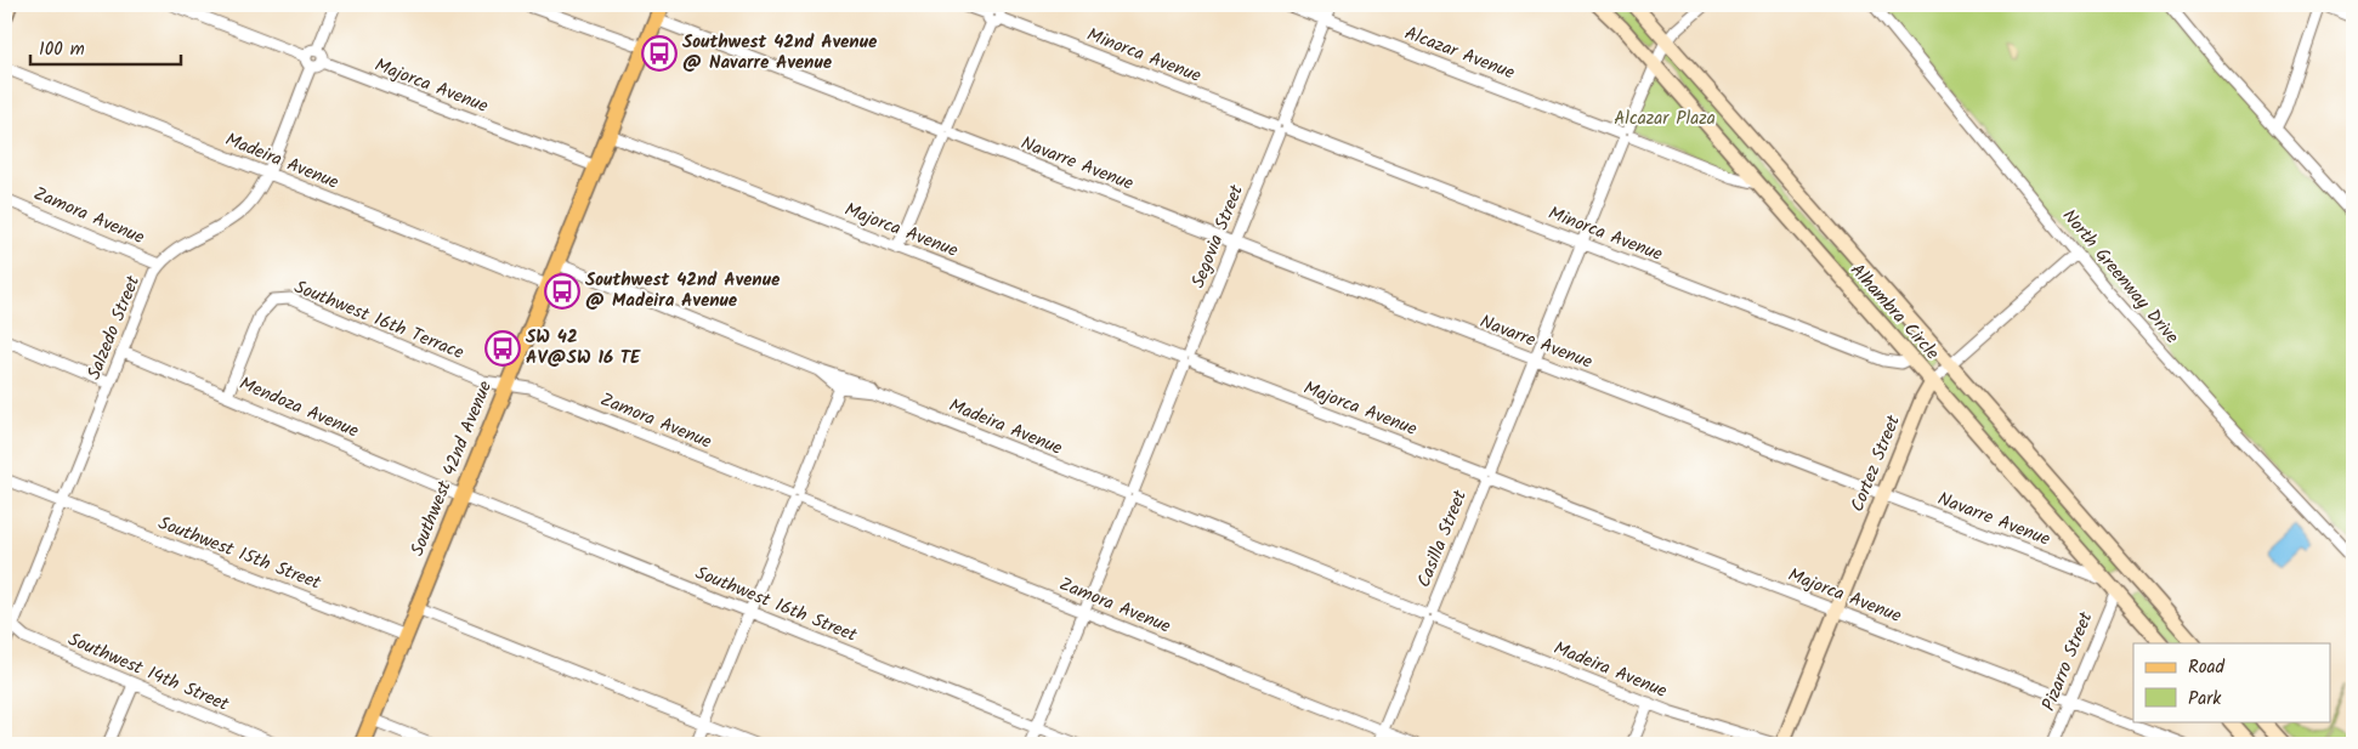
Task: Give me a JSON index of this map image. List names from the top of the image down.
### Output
{
  "streets": {
    "main road": ["Southwest 42nd Avenue"],
    "street": [
      "Alcazar Avenue",
      "Minorca Avenue",
      "Majorca Avenue",
      "Madeira Avenue",
      "Navarre Avenue",
      "Zamora Avenue",
      "Segovia Street",
      "North Greenway Drive",
      "Alhambra Circle",
      "Southwest 16th Terrace",
      "Salzedo Street",
      "Mendoza Avenue",
      "Cortez Street",
      "Casilla Street",
      "Southwest 15th Street",
      "Southwest 16th Street",
      "Pizarro Street",
      "Southwest 14th Street"
    ]
  },
  "crossings": [
    ["Alcazar Avenue", "Segovia Street"],
    ["Alcazar Avenue", "Alhambra Circle"],
    ["Alcazar Avenue", "Casilla Street"],
    ["Minorca Avenue", "Segovia Street"],
    ["Minorca Avenue", "Alhambra Circle"],
    ["Minorca Avenue", "Casilla Street"],
    ["Majorca Avenue", "Segovia Street"],
    ["Majorca Avenue", "Salzedo Street"],
    ["Majorca Avenue", "Cortez Street"],
    ["Majorca Avenue", "Southwest 42nd Avenue"],
    ["Majorca Avenue", "Casilla Street"],
    ["Majorca Avenue", "Pizarro Street"],
    ["Madeira Avenue", "Segovia Street"],
    ["Madeira Avenue", "Salzedo Street"],
    ["Madeira Avenue", "Cortez Street"],
    ["Madeira Avenue", "Southwest 42nd Avenue"],
    ["Madeira Avenue", "Casilla Street"],
    ["Navarre Avenue", "Segovia Street"],
    ["Navarre Avenue", "Alhambra Circle"],
    ["Navarre Avenue", "Cortez Street"],
    ["Navarre Avenue", "Southwest 42nd Avenue"],
    ["Navarre Avenue", "Casilla Street"],
    ["Navarre Avenue", "Pizarro Street"],
    ["Zamora Avenue", "Segovia Street"],
    ["Zamora Avenue", "Southwest 16th Terrace"],
    ["Zamora Avenue", "Salzedo Street"],
    ["Zamora Avenue", "Southwest 42nd Avenue"],
    ["Zamora Avenue", "Casilla Street"],
    ["Segovia Street", "Southwest 16th Street"],
    ["North Greenway Drive", "Cortez Street"],
    ["Alhambra Circle", "Cortez Street"],
    ["Alhambra Circle", "Casilla Street"],
    ["Alhambra Circle", "Pizarro Street"],
    ["Southwest 16th Terrace", "Mendoza Avenue"],
    ["Southwest 16th Terrace", "Southwest 42nd Avenue"],
    ["Salzedo Street", "Mendoza Avenue"],
    ["Salzedo Street", "Southwest 15th Street"],
    ["Salzedo Street", "Southwest 14th Street"],
    ["Mendoza Avenue", "Southwest 42nd Avenue"],
    ["Mendoza Avenue", "Southwest 16th Street"],
    ["Southwest 42nd Avenue", "Southwest 15th Street"],
    ["Southwest 42nd Avenue", "Southwest 16th Street"]
  ],
  "parks": ["Alcazar Plaza"],
  "places": {
    "bus stop": ["Southwest 42nd Avenue @ Navarre Avenue", "Southwest 42nd Avenue @ Madeira Avenue", "SW 42 AV@SW 16 TE"]
  },
  "legend": ["Road", "Park"],
  "scale_bar": "100 m"
}
